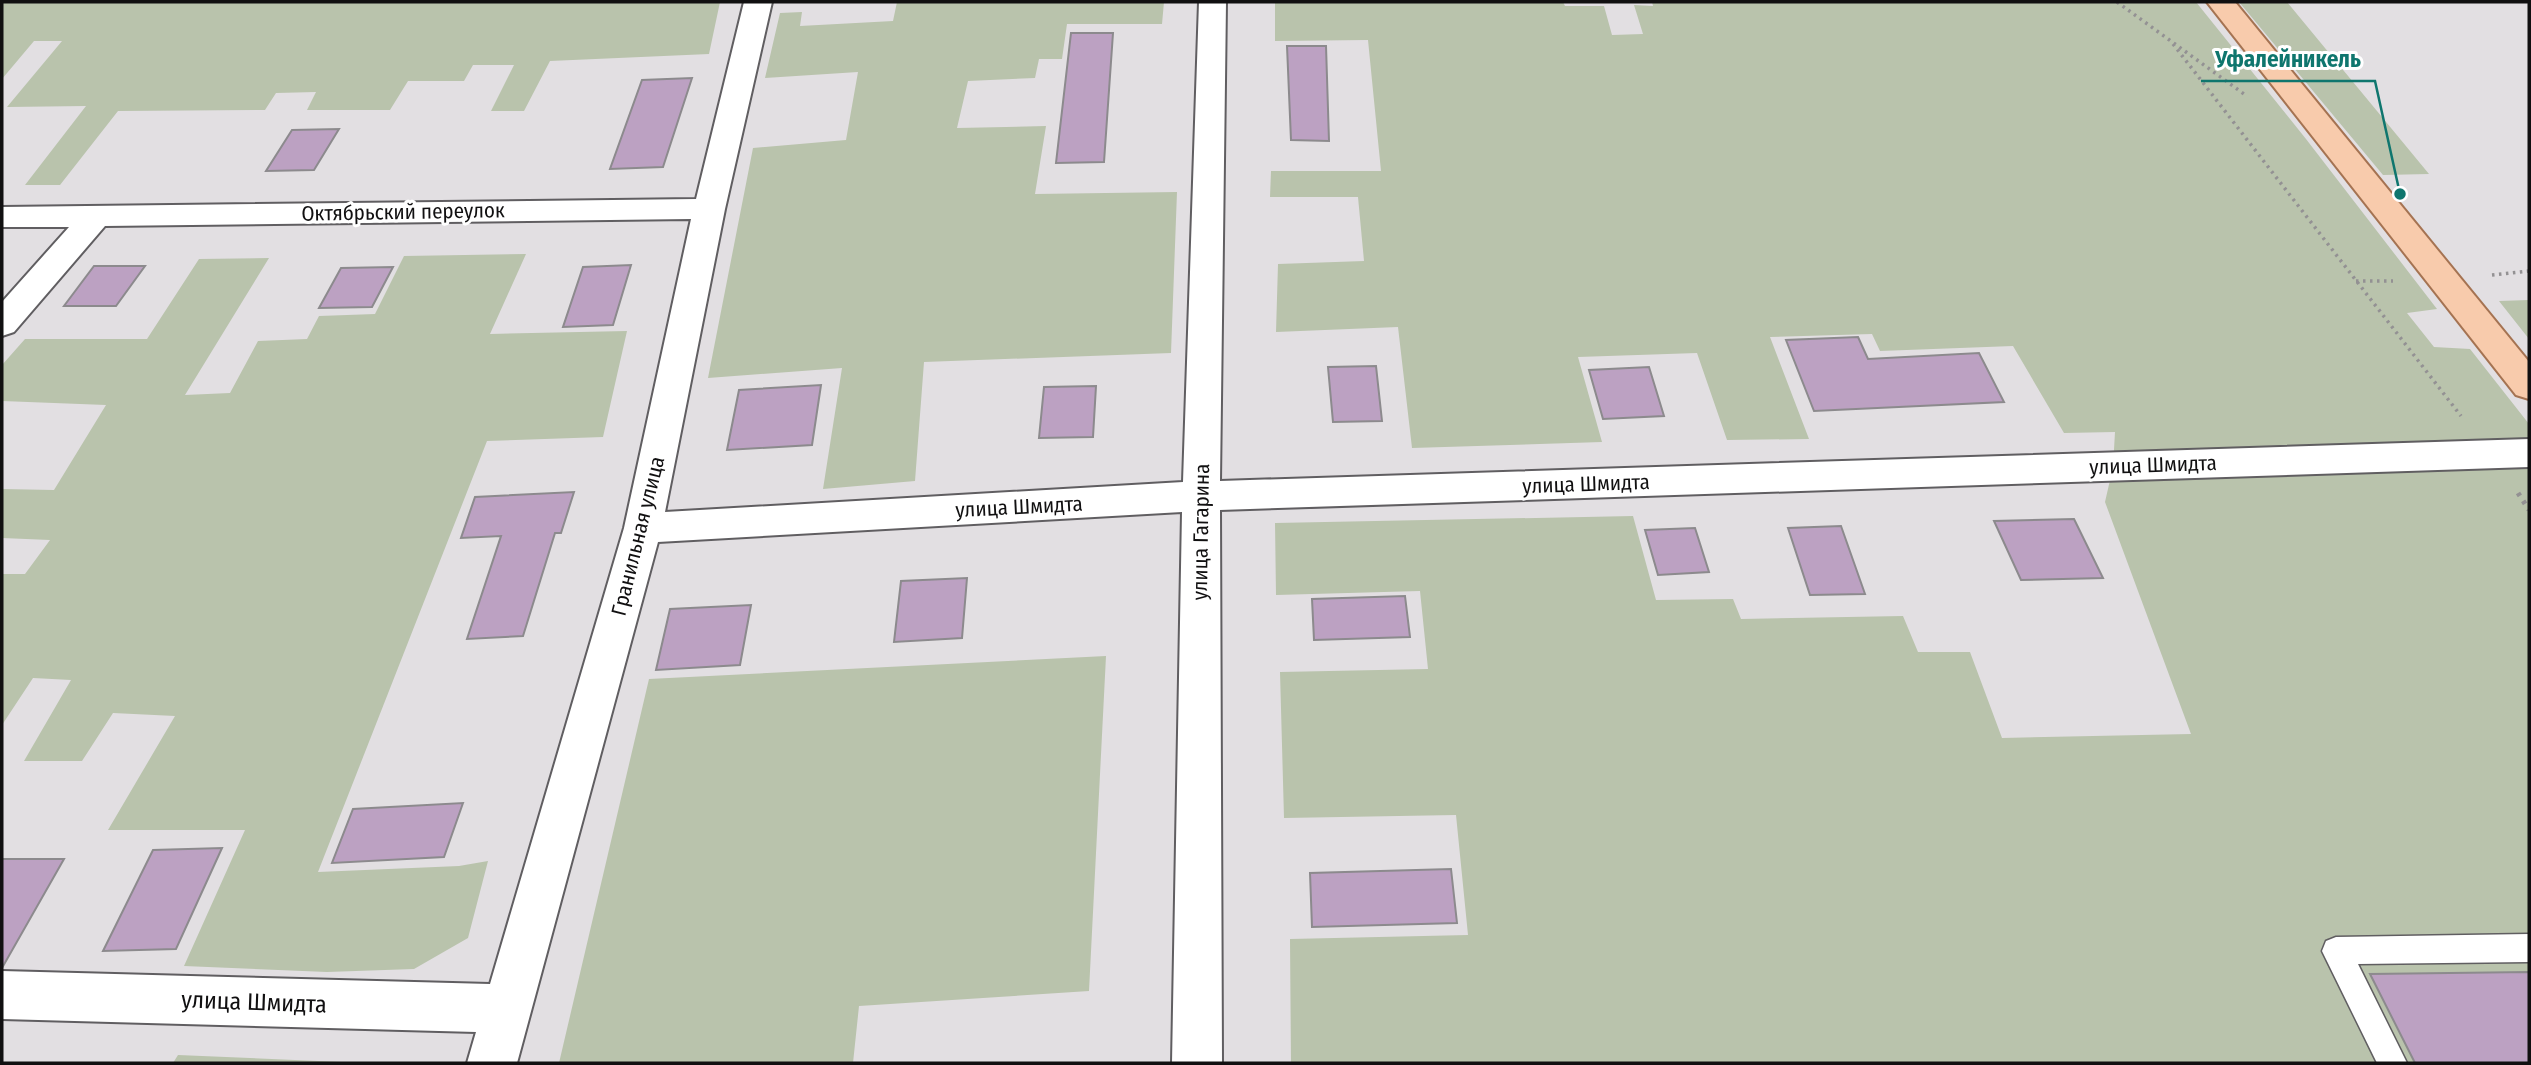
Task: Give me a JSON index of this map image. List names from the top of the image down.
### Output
{
  "streets": {
    "street": [
      "Октябрьский переулок",
      "улица Шмидта",
      "улица Гагарина",
      "Гранильная улица"
    ]
  },
  "crossings": [
    ["Октябрьский переулок", "Гранильная улица"],
    ["улица Шмидта", "улица Гагарина"],
    ["улица Шмидта", "Гранильная улица"]
  ],
  "places": ["Уфалейникель"]
}
